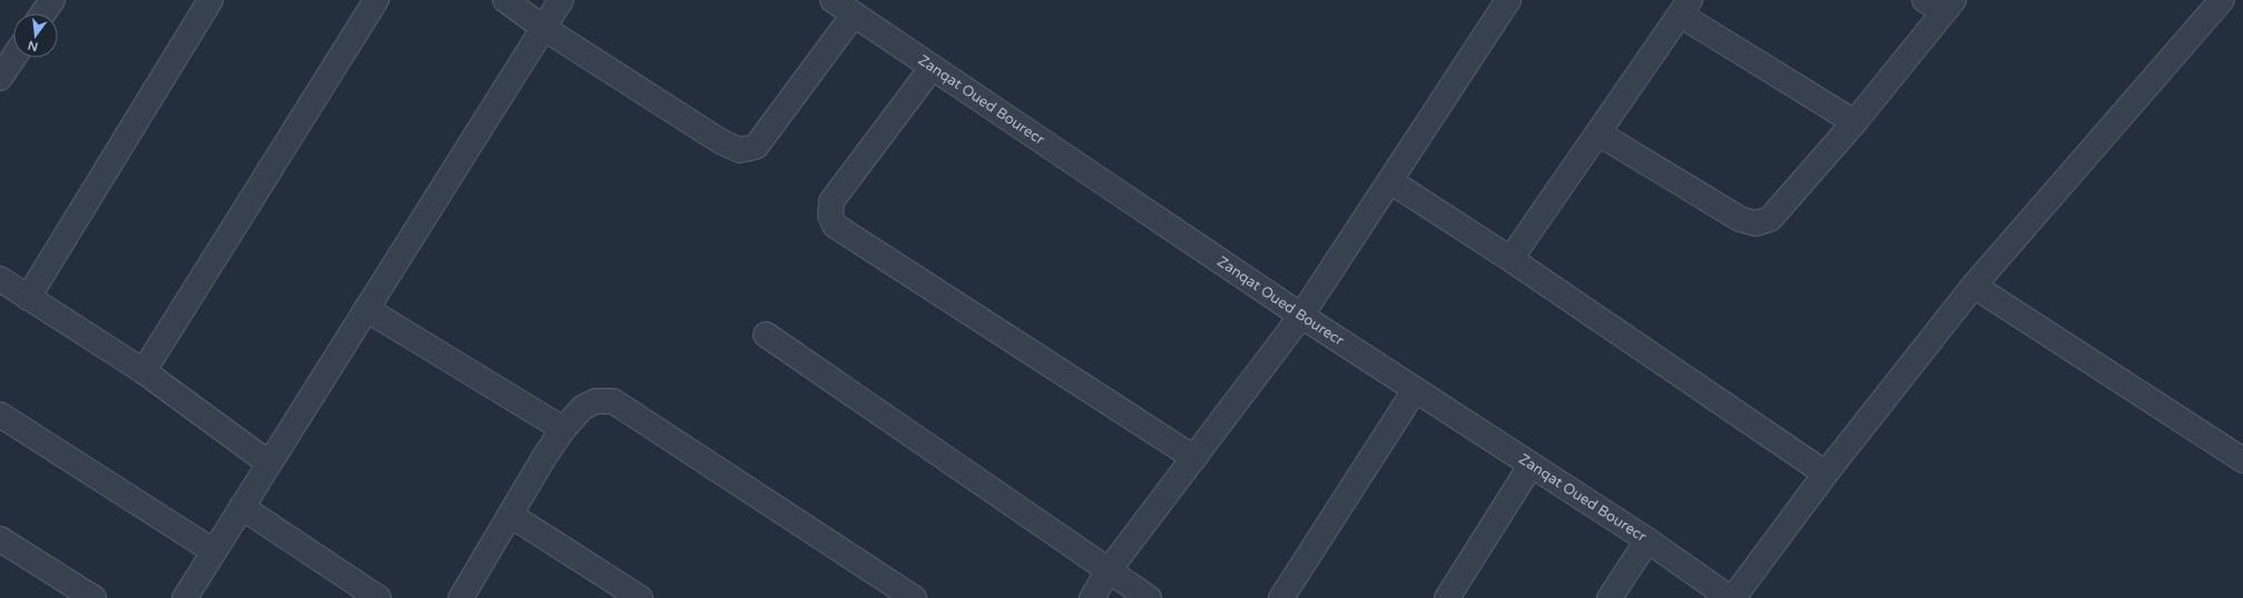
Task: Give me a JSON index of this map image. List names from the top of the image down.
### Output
{
  "streets": {
    "street": ["Zanqat Oued Bourecr"]
  },
  "north": "bottom"
}
